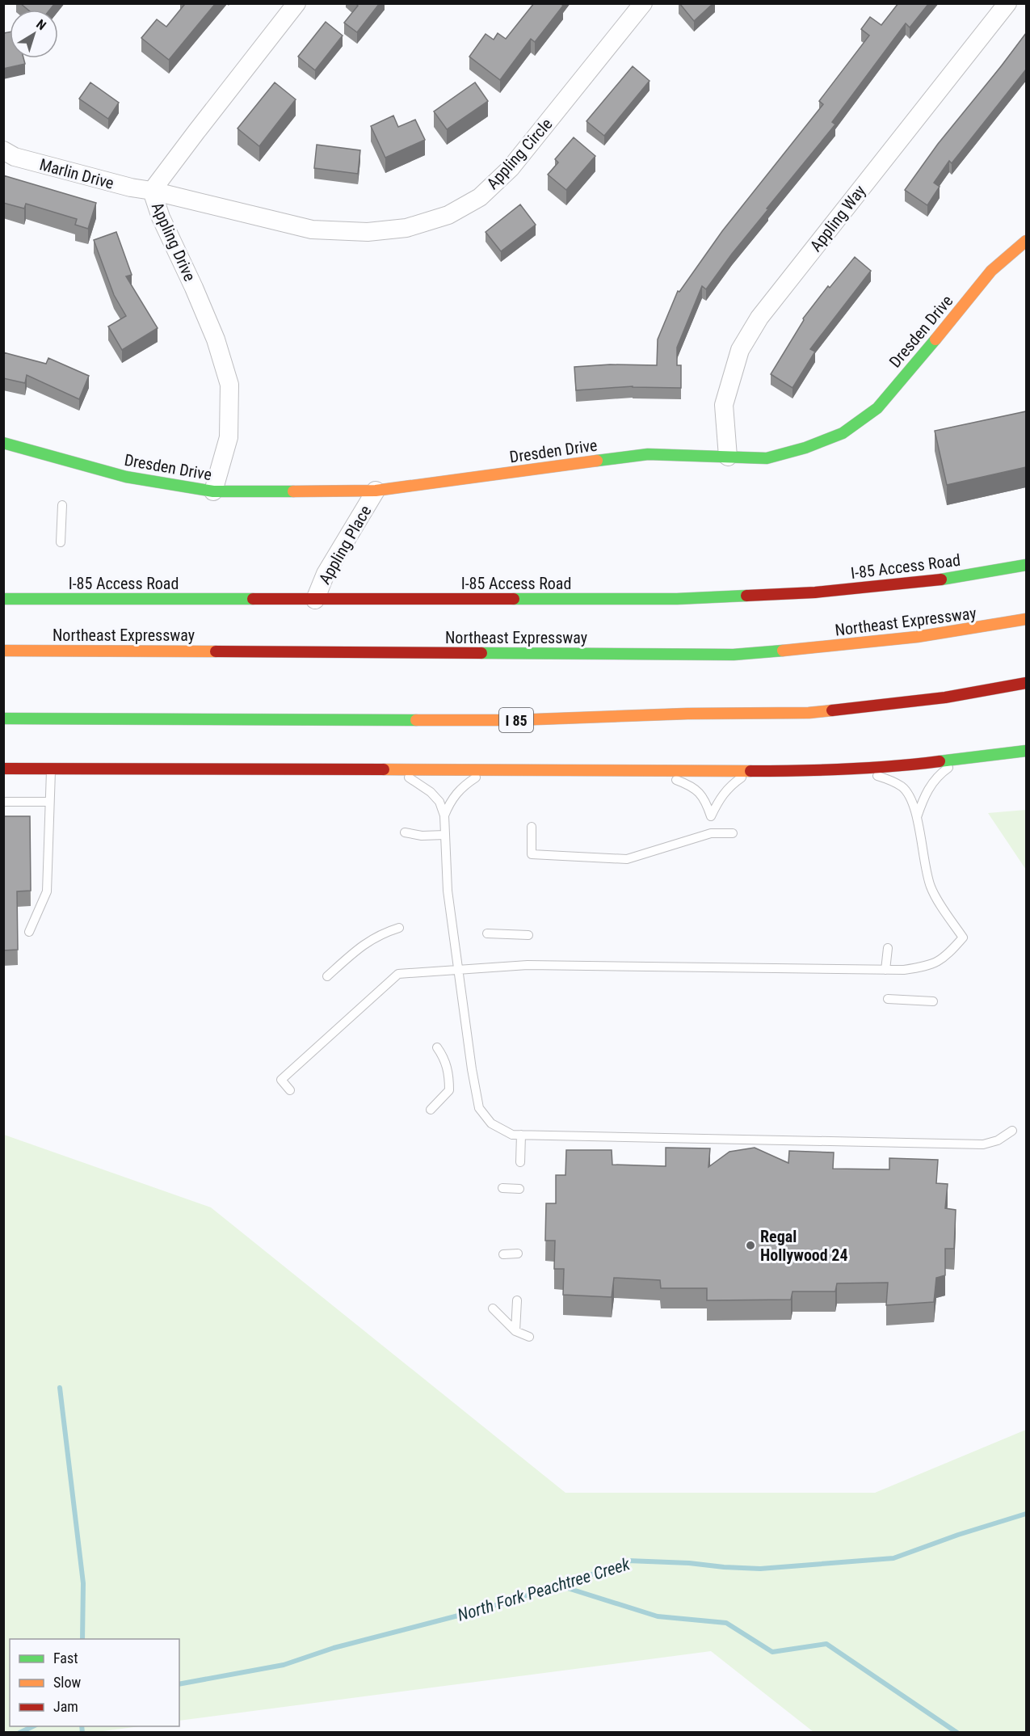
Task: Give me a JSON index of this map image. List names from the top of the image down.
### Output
{
  "streets": {
    "main road": [
      "Dresden Drive",
      "I-85 Access Road",
      "Northeast Expressway",
      "I 85"
    ],
    "street": [
      "Appling Circle",
      "Marlin Drive",
      "Appling Way",
      "Appling Drive",
      "Appling Place"
    ]
  },
  "crossings": [
    ["Appling Circle", "Marlin Drive"],
    ["Appling Circle", "Appling Drive"],
    ["Marlin Drive", "Appling Drive"],
    ["Appling Way", "Dresden Drive"],
    ["Appling Drive", "Dresden Drive"],
    ["Dresden Drive", "Appling Place"],
    ["Appling Place", "I-85 Access Road"]
  ],
  "water": ["North Fork Peachtree Creek"],
  "places": ["Regal Hollywood 24"],
  "legend": ["Fast", "Slow", "Jam"],
  "north": "top right"
}
